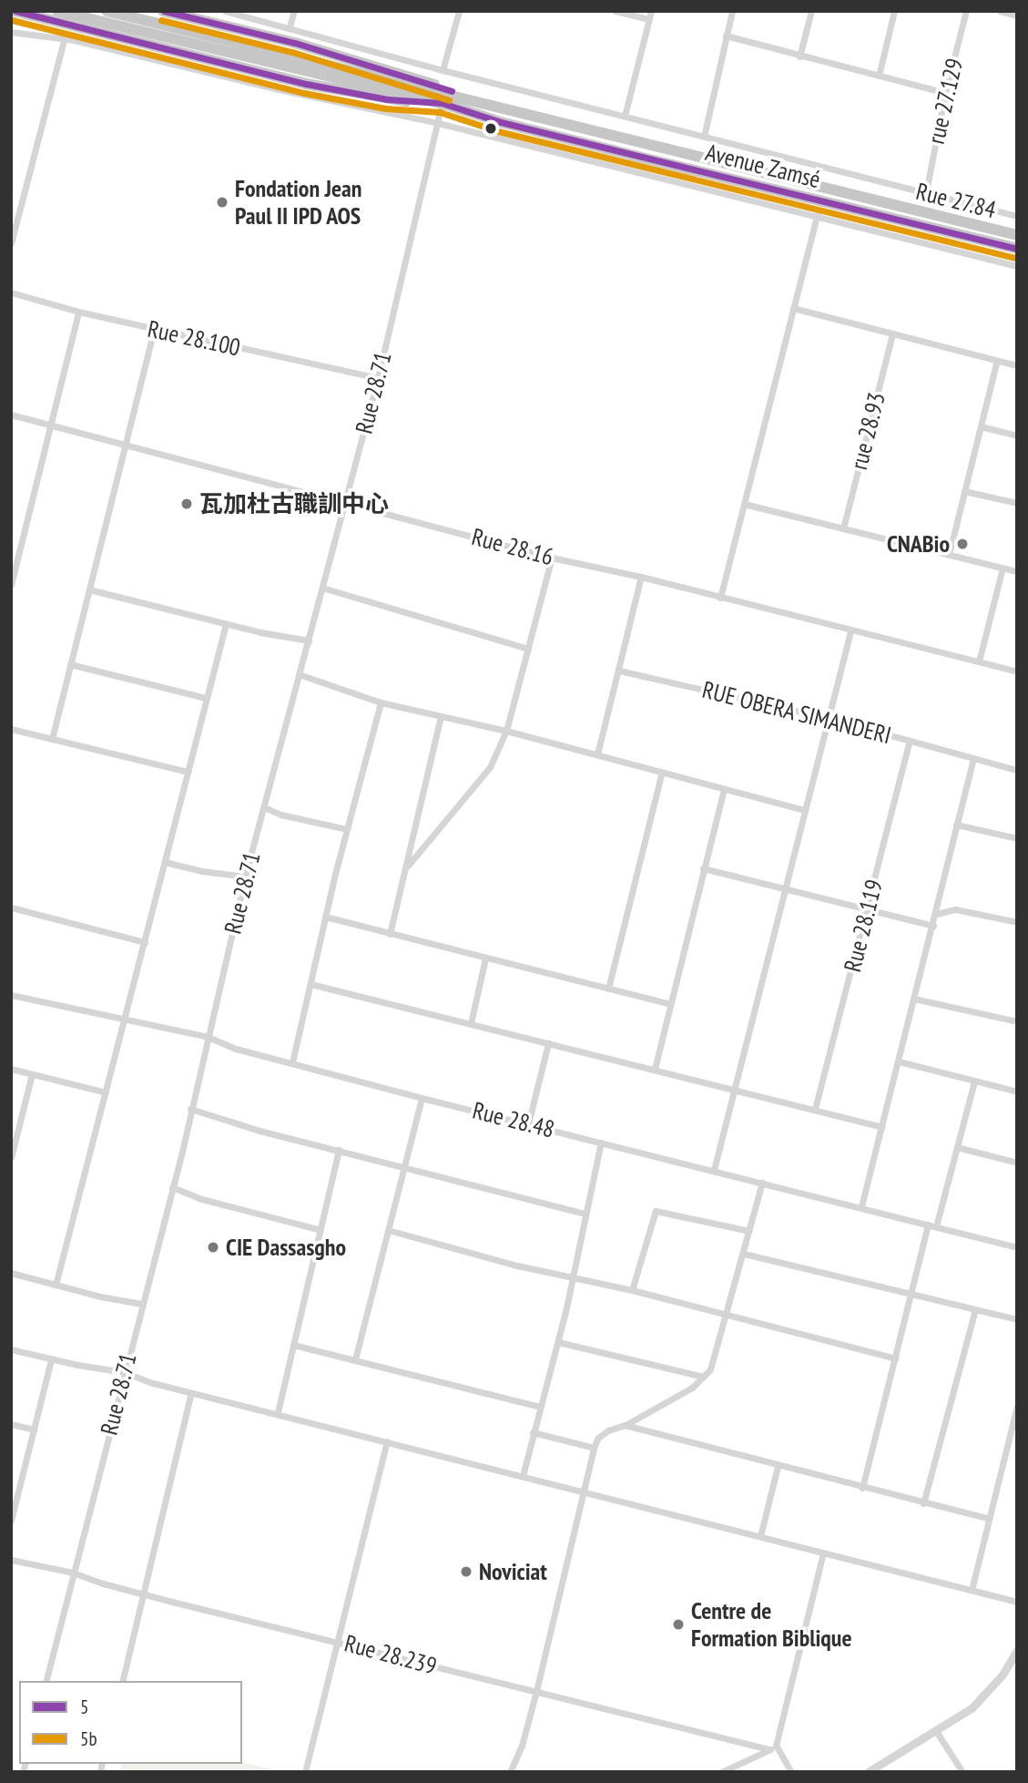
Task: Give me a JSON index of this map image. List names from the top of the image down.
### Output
{
  "streets": {
    "highway": ["Avenue Zamsé"],
    "street": [
      "rue 27.129",
      "Rue 27.84",
      "Rue 28.100",
      "Rue 28.71",
      "rue 28.93",
      "Rue 28.16",
      "RUE OBERA SIMANDERI",
      "Rue 28.119",
      "Rue 28.48",
      "Rue 28.239"
    ]
  },
  "crossings": [
    ["rue 27.129", "Rue 27.84"],
    ["Avenue Zamsé", "Rue 28.71"],
    ["Rue 28.100", "Rue 28.71"],
    ["Rue 28.71", "Rue 28.16"],
    ["Rue 28.71", "Rue 28.48"],
    ["Rue 28.71", "Rue 28.239"],
    ["RUE OBERA SIMANDERI", "Rue 28.119"]
  ],
  "places": [
    "Fondation Jean Paul II IPD AOS",
    "瓦加杜古職訓中心",
    "CNABio",
    "CIE Dassasgho",
    "Noviciat",
    "Centre de Formation Biblique"
  ],
  "lines": ["transit line 5", "transit line 5b"],
  "legend": ["5", "5b"]
}
